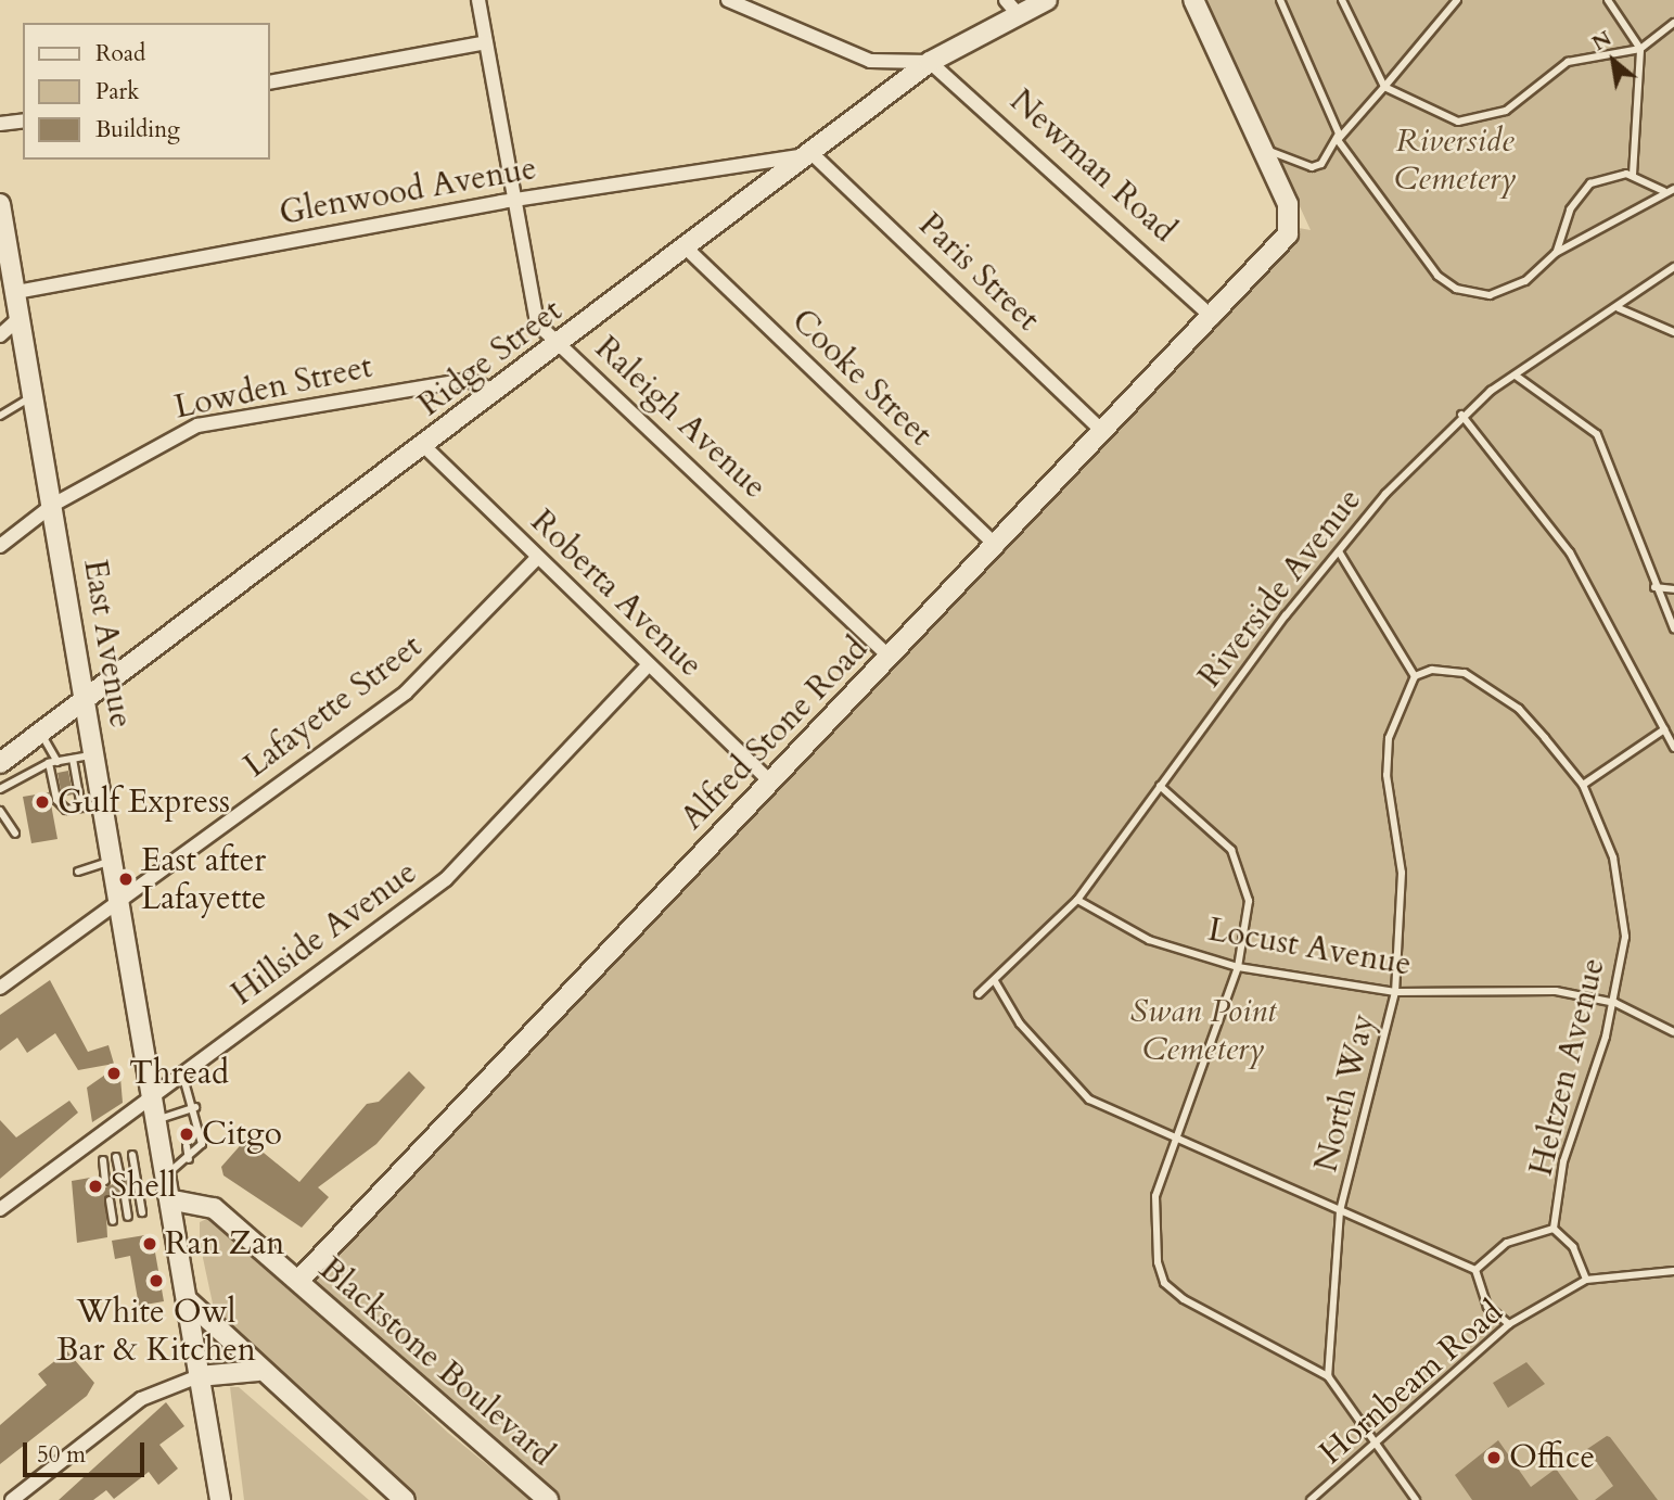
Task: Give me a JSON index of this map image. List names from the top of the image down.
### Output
{
  "streets": {
    "street": [
      "Newman Road",
      "Glenwood Avenue",
      "Paris Street",
      "Ridge Street",
      "Cooke Street",
      "Lowden Street",
      "Raleigh Avenue",
      "Roberta Avenue",
      "East Avenue",
      "Lafayette Street",
      "Alfred Stone Road",
      "Hillside Avenue",
      "Blackstone Boulevard"
    ],
    "lane": [
      "Riverside Avenue",
      "Locust Avenue",
      "Heltzen Avenue",
      "North Way",
      "Hornbeam Road"
    ]
  },
  "crossings": [
    ["Newman Road", "Ridge Street"],
    ["Newman Road", "Alfred Stone Road"],
    ["Glenwood Avenue", "Paris Street"],
    ["Glenwood Avenue", "Ridge Street"],
    ["Glenwood Avenue", "Raleigh Avenue"],
    ["Glenwood Avenue", "East Avenue"],
    ["Paris Street", "Ridge Street"],
    ["Paris Street", "Alfred Stone Road"],
    ["Ridge Street", "Cooke Street"],
    ["Ridge Street", "Lowden Street"],
    ["Ridge Street", "Raleigh Avenue"],
    ["Ridge Street", "Roberta Avenue"],
    ["Ridge Street", "East Avenue"],
    ["Cooke Street", "Alfred Stone Road"],
    ["Lowden Street", "East Avenue"],
    ["Raleigh Avenue", "Alfred Stone Road"],
    ["Riverside Avenue", "Locust Avenue"],
    ["Roberta Avenue", "Lafayette Street"],
    ["Roberta Avenue", "Alfred Stone Road"],
    ["Roberta Avenue", "Hillside Avenue"],
    ["East Avenue", "Lafayette Street"],
    ["East Avenue", "Hillside Avenue"],
    ["East Avenue", "Blackstone Boulevard"],
    ["Alfred Stone Road", "Blackstone Boulevard"],
    ["Locust Avenue", "Heltzen Avenue"],
    ["Locust Avenue", "North Way"],
    ["Heltzen Avenue", "North Way"]
  ],
  "parks": ["Riverside Cemetery", "Swan Point Cemetery"],
  "places": [
    "Gulf Express",
    "East after Lafayette",
    "Thread",
    "Citgo",
    "Shell",
    "Ran Zan",
    "White Owl Bar & Kitchen",
    "Office"
  ],
  "legend": ["Road", "Park", "Building"],
  "scale_bar": "50 m",
  "north": "top left"
}
